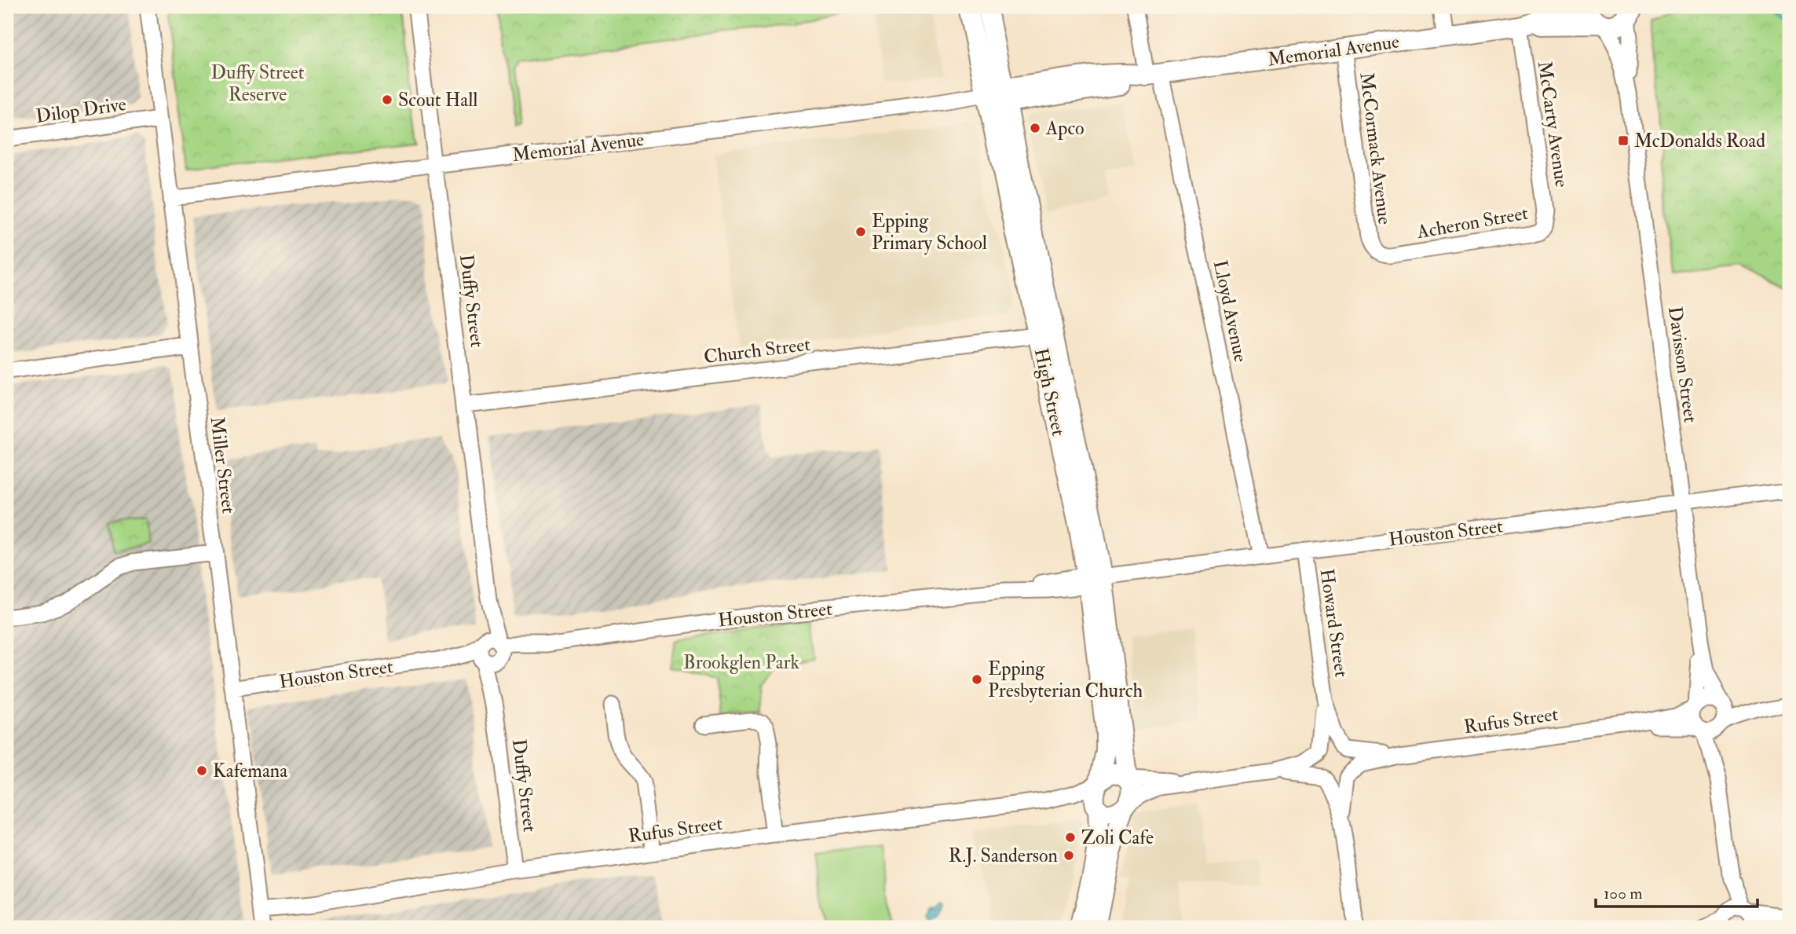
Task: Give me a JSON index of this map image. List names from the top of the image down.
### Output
{
  "streets": {
    "main road": ["Memorial Avenue", "High Street"],
    "street": [
      "Dilop Drive",
      "McCarty Avenue",
      "McCormack Avenue",
      "Acheron Street",
      "Duffy Street",
      "Lloyd Avenue",
      "Church Street",
      "Davisson Street",
      "Miller Street",
      "Houston Street",
      "Howard Street",
      "Rufus Street"
    ]
  },
  "crossings": [
    ["Memorial Avenue", "McCarty Avenue"],
    ["Memorial Avenue", "McCormack Avenue"],
    ["Memorial Avenue", "Duffy Street"],
    ["Memorial Avenue", "Lloyd Avenue"],
    ["Memorial Avenue", "Davisson Street"],
    ["Memorial Avenue", "High Street"],
    ["Memorial Avenue", "Miller Street"],
    ["Dilop Drive", "Miller Street"],
    ["McCarty Avenue", "Acheron Street"],
    ["McCormack Avenue", "Acheron Street"],
    ["Duffy Street", "Church Street"],
    ["Duffy Street", "Houston Street"],
    ["Duffy Street", "Rufus Street"],
    ["Lloyd Avenue", "Houston Street"],
    ["Church Street", "High Street"],
    ["Davisson Street", "Houston Street"],
    ["Davisson Street", "Rufus Street"],
    ["High Street", "Houston Street"],
    ["High Street", "Rufus Street"],
    ["Miller Street", "Houston Street"],
    ["Miller Street", "Rufus Street"],
    ["Houston Street", "Howard Street"],
    ["Howard Street", "Rufus Street"]
  ],
  "parks": ["Duffy Street Reserve", "Brookglen Park"],
  "places": {
    "other": [
      "Scout Hall",
      "Apco",
      "Epping Primary School",
      "Epping Presbyterian Church",
      "Kafemana",
      "Zoli Cafe",
      "R.J. Sanderson"
    ],
    "transit": ["McDonalds Road"]
  },
  "scale_bar": "100 m"
}
